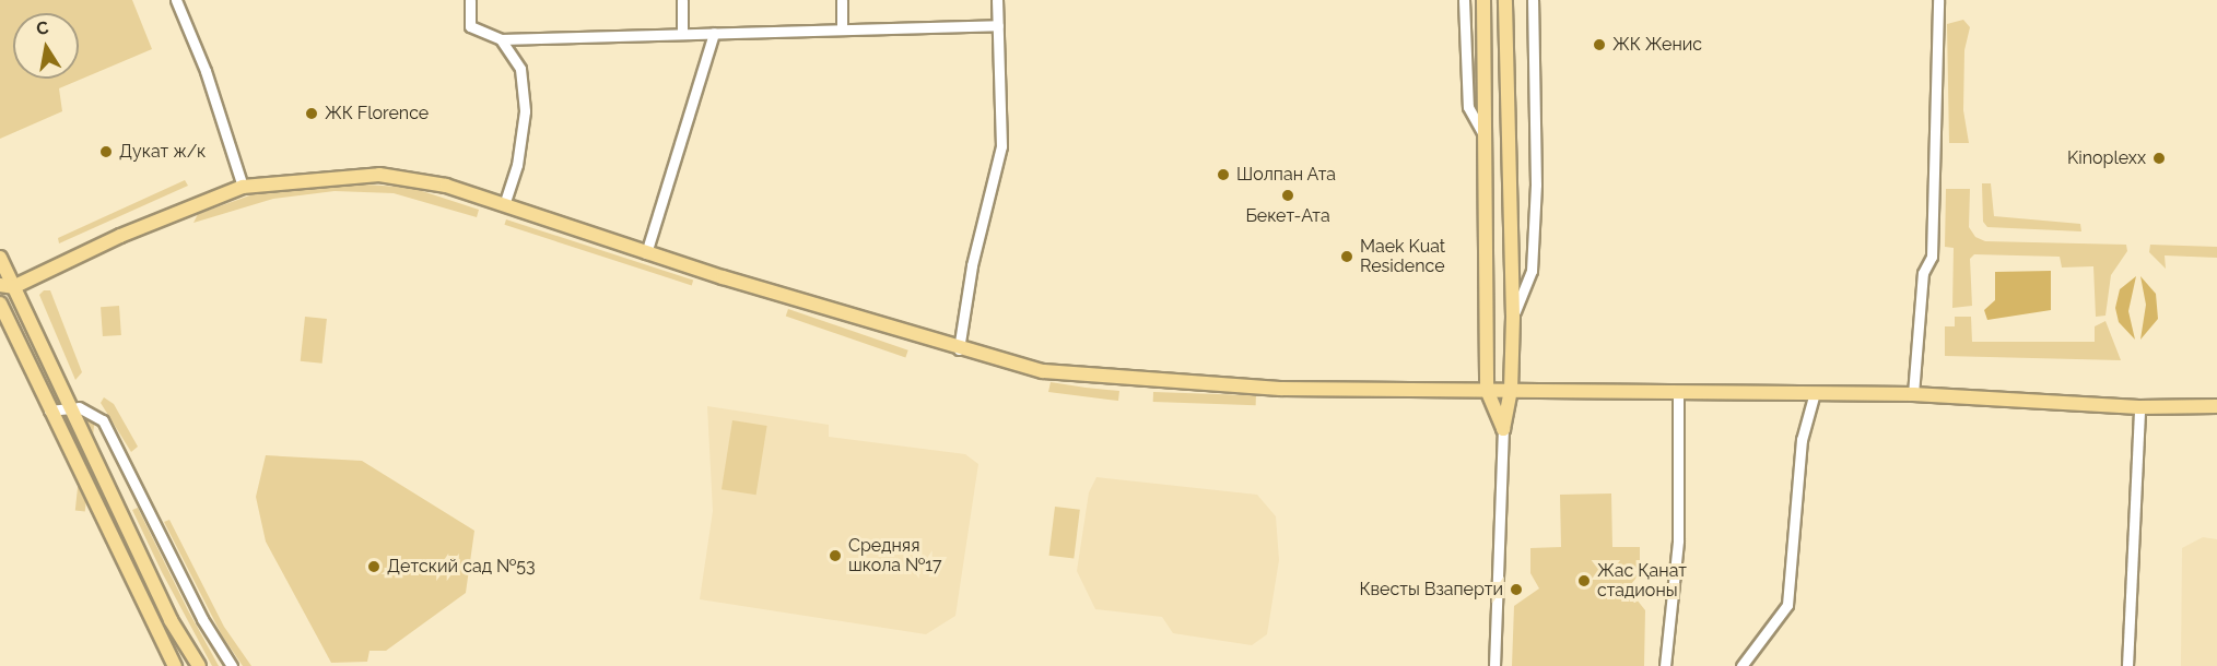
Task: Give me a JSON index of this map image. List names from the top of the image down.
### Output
{
  "places": [
    "ЖК Женис",
    "ЖК Florence",
    "Дукат ж/к",
    "Kinoplexx",
    "Шолпан Ата",
    "Бекет-Ата",
    "Maek Kuat Residence",
    "Средняя школа №17",
    "Детский сад №53",
    "Жас Қанат стадионы",
    "Квесты Взаперти"
  ],
  "north": "top"
}
